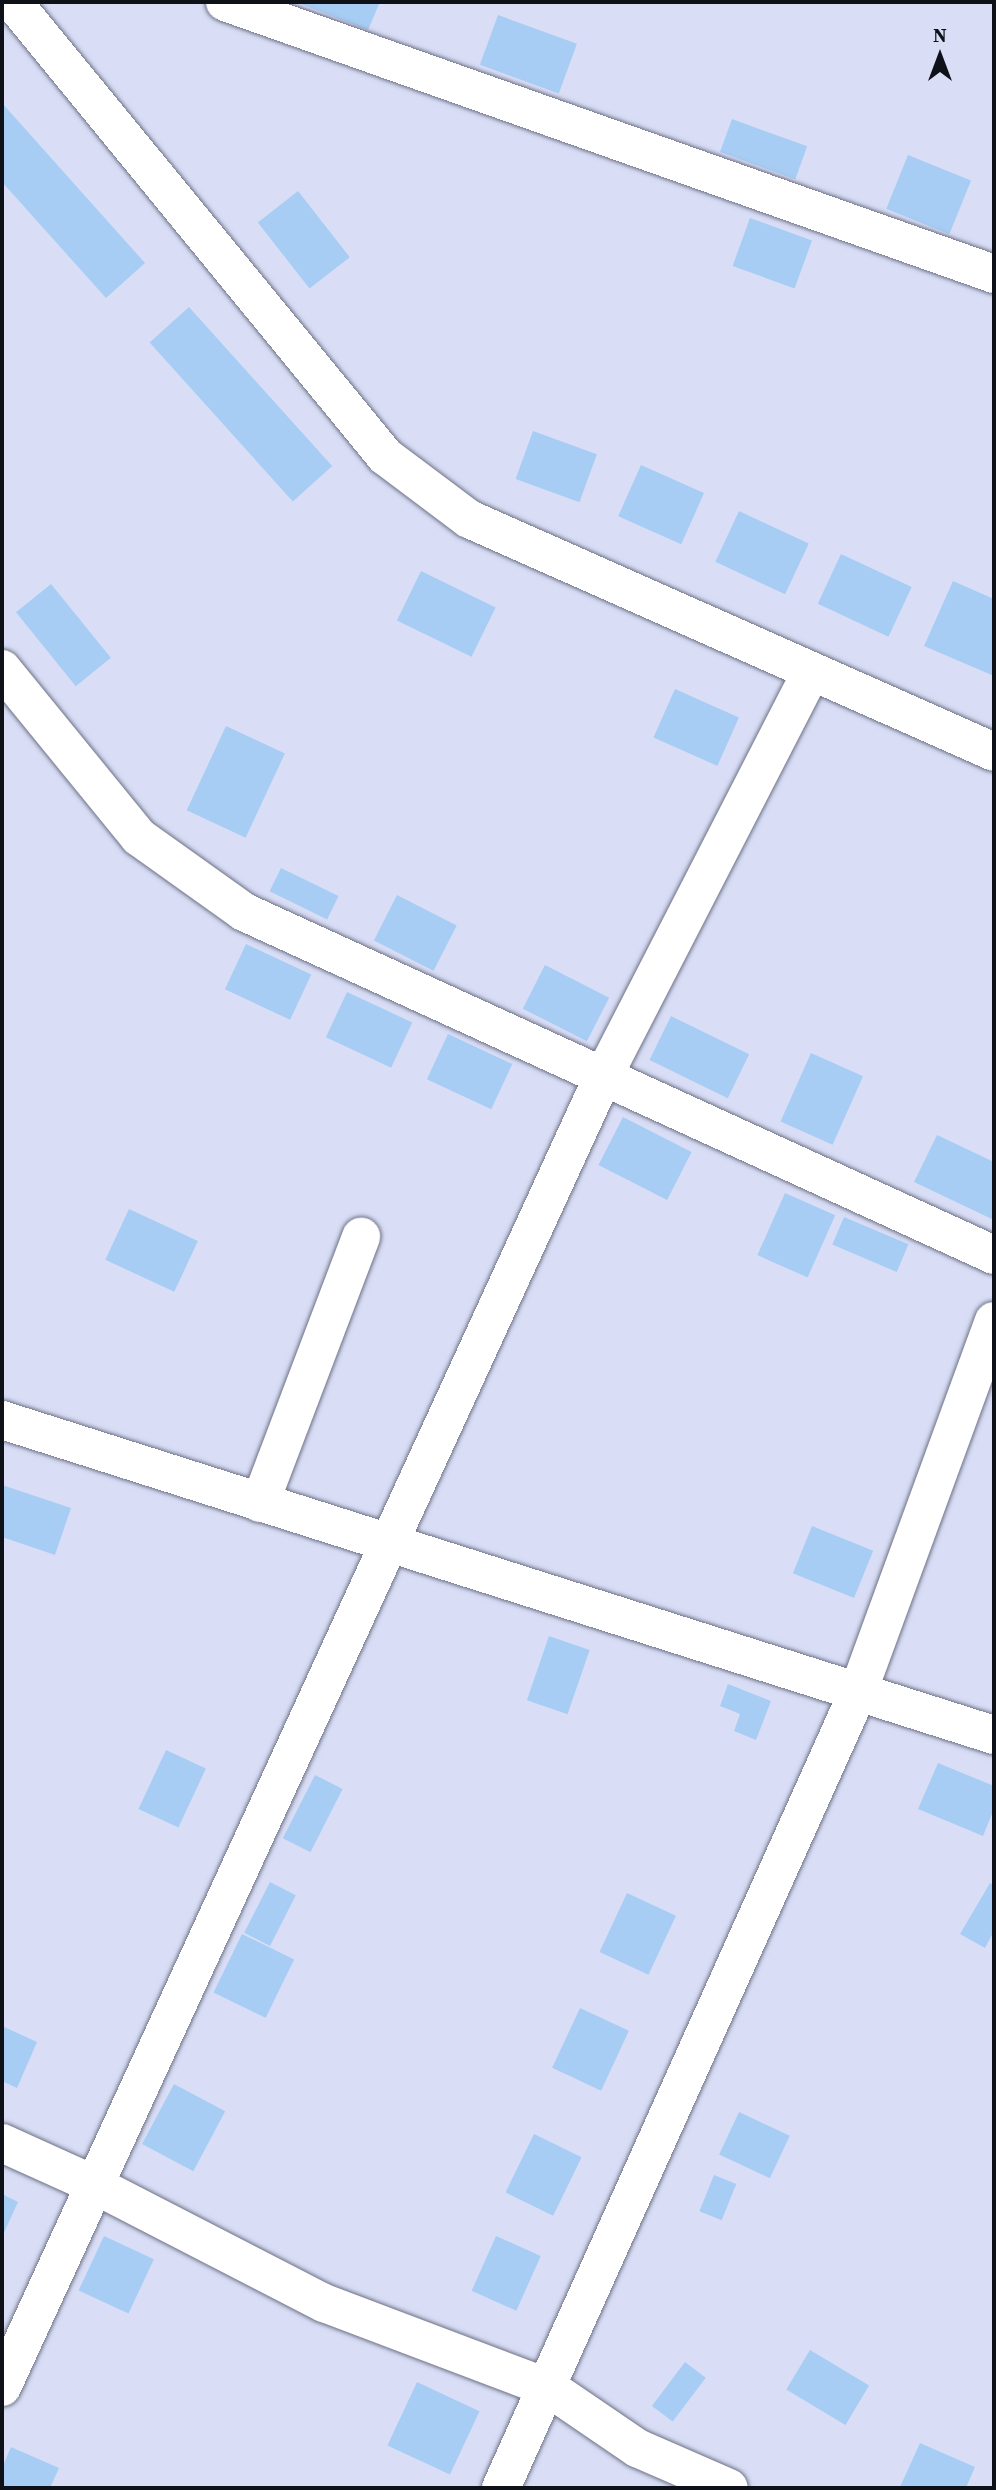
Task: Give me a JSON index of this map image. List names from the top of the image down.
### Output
{
  "north": "top"
}
